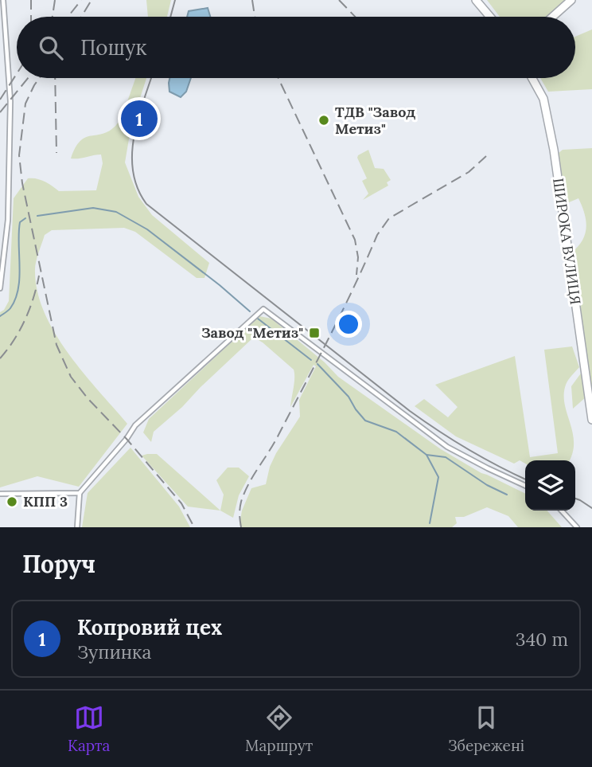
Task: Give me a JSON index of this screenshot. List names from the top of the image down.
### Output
{
  "streets": {
    "street": ["ШИРОКА ВУЛИЦЯ"]
  },
  "places": {
    "other": ["ТДВ \"Завод Метиз\"", "КПП 3"],
    "transit": ["Завод \"Метиз\""]
  },
  "page": {
    "search": "Пошук",
    "pins": "1",
    "heading": "Поруч",
    "list": [
      {
        "mark": "1",
        "name": "Копровий цех",
        "note": "Зупинка",
        "value": "340 m"
      }
    ],
    "nav": ["Карта", "Маршрут", "Збережені"]
  }
}
